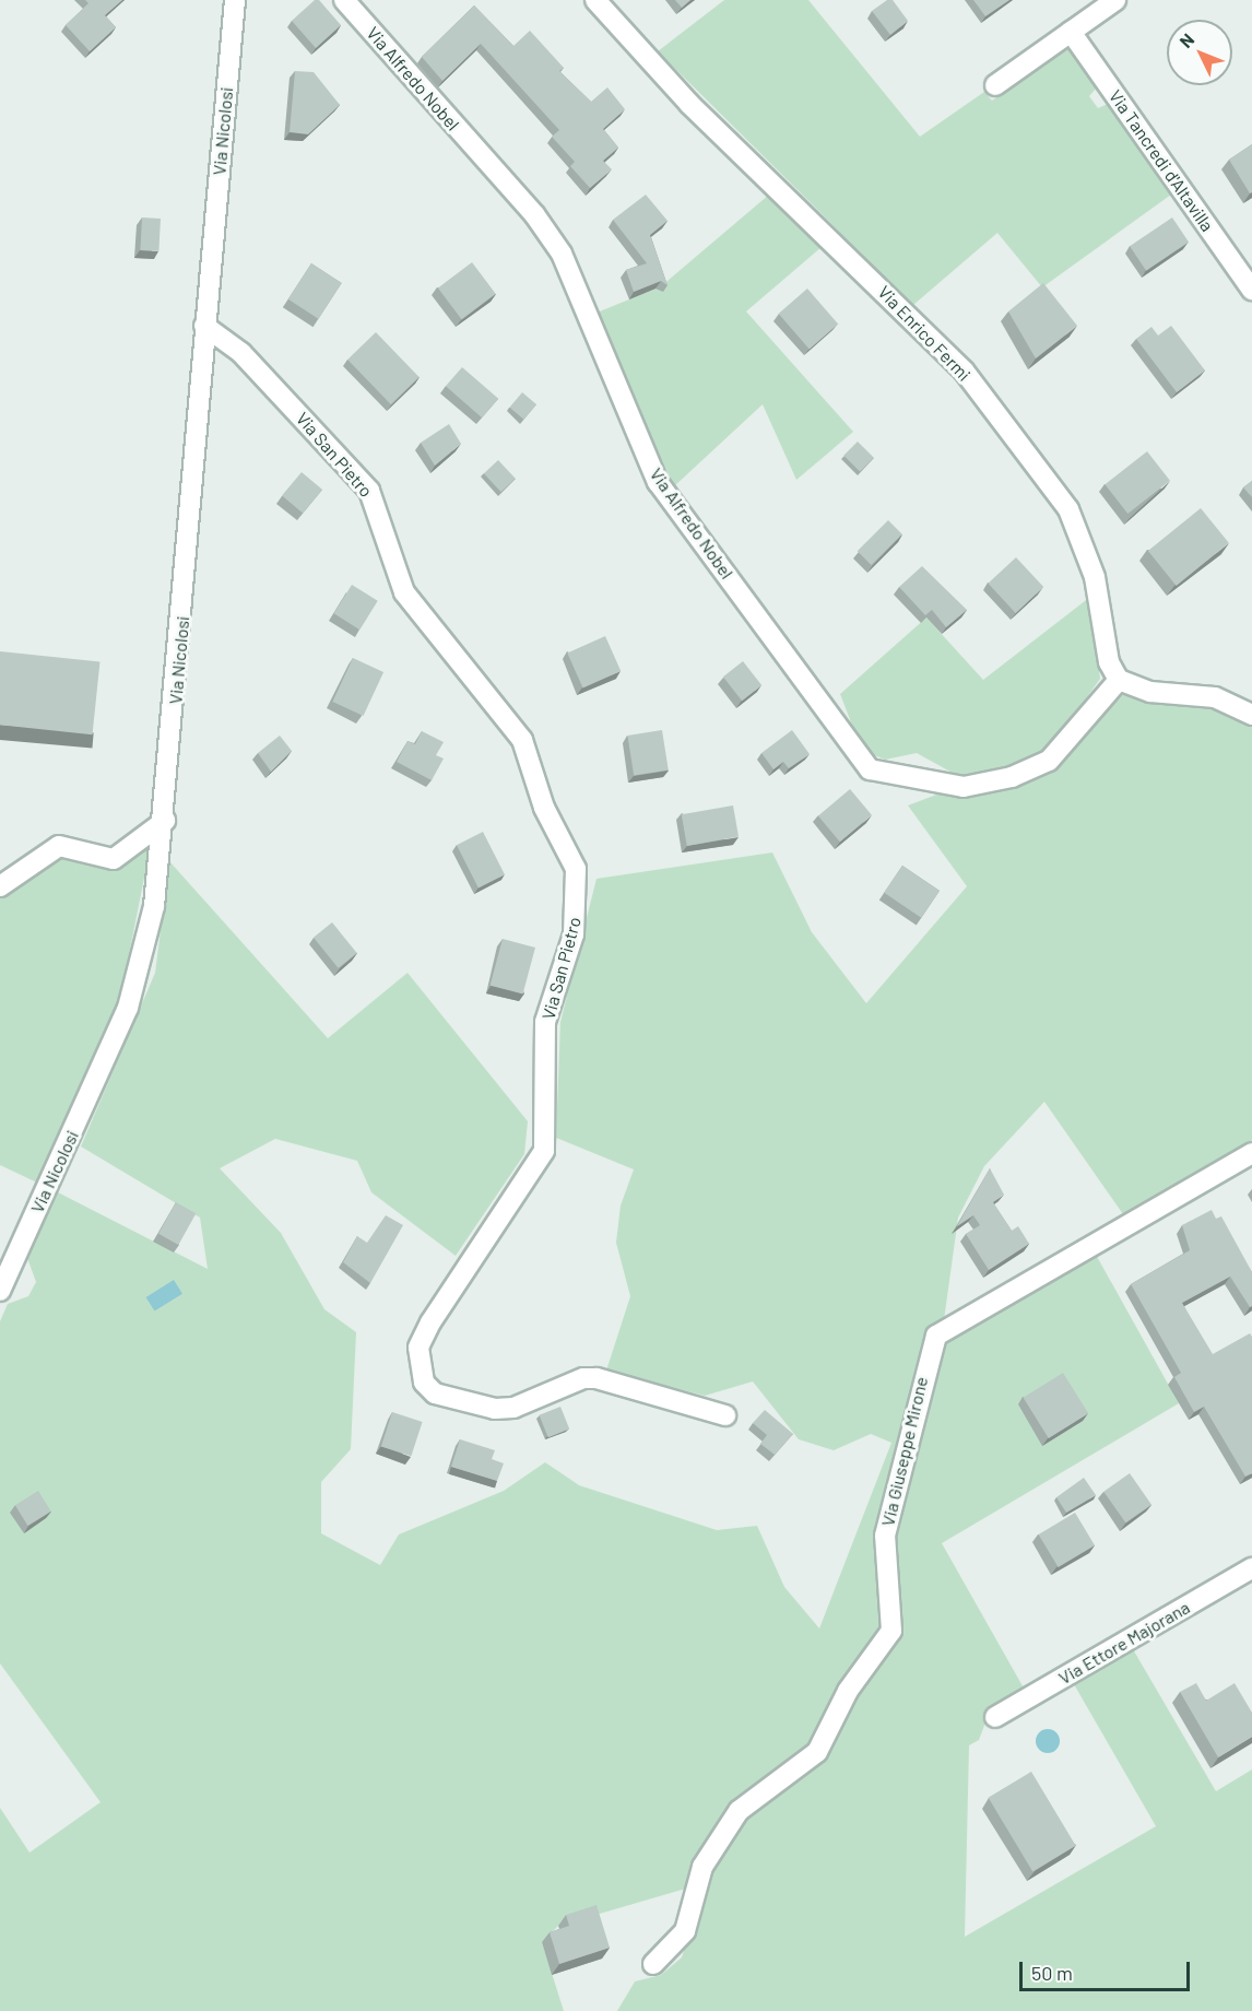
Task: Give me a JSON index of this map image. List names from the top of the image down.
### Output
{
  "streets": {
    "street": [
      "Via Alfredo Nobel",
      "Via Nicolosi",
      "Via Tancredi d'Altavilla",
      "Via Enrico Fermi",
      "Via San Pietro",
      "Via Giuseppe Mirone",
      "Via Ettore Majorana"
    ]
  },
  "crossings": [
    ["Via Alfredo Nobel", "Via Enrico Fermi"],
    ["Via Nicolosi", "Via San Pietro"]
  ],
  "scale_bar": "50 m",
  "north": "top left"
}
